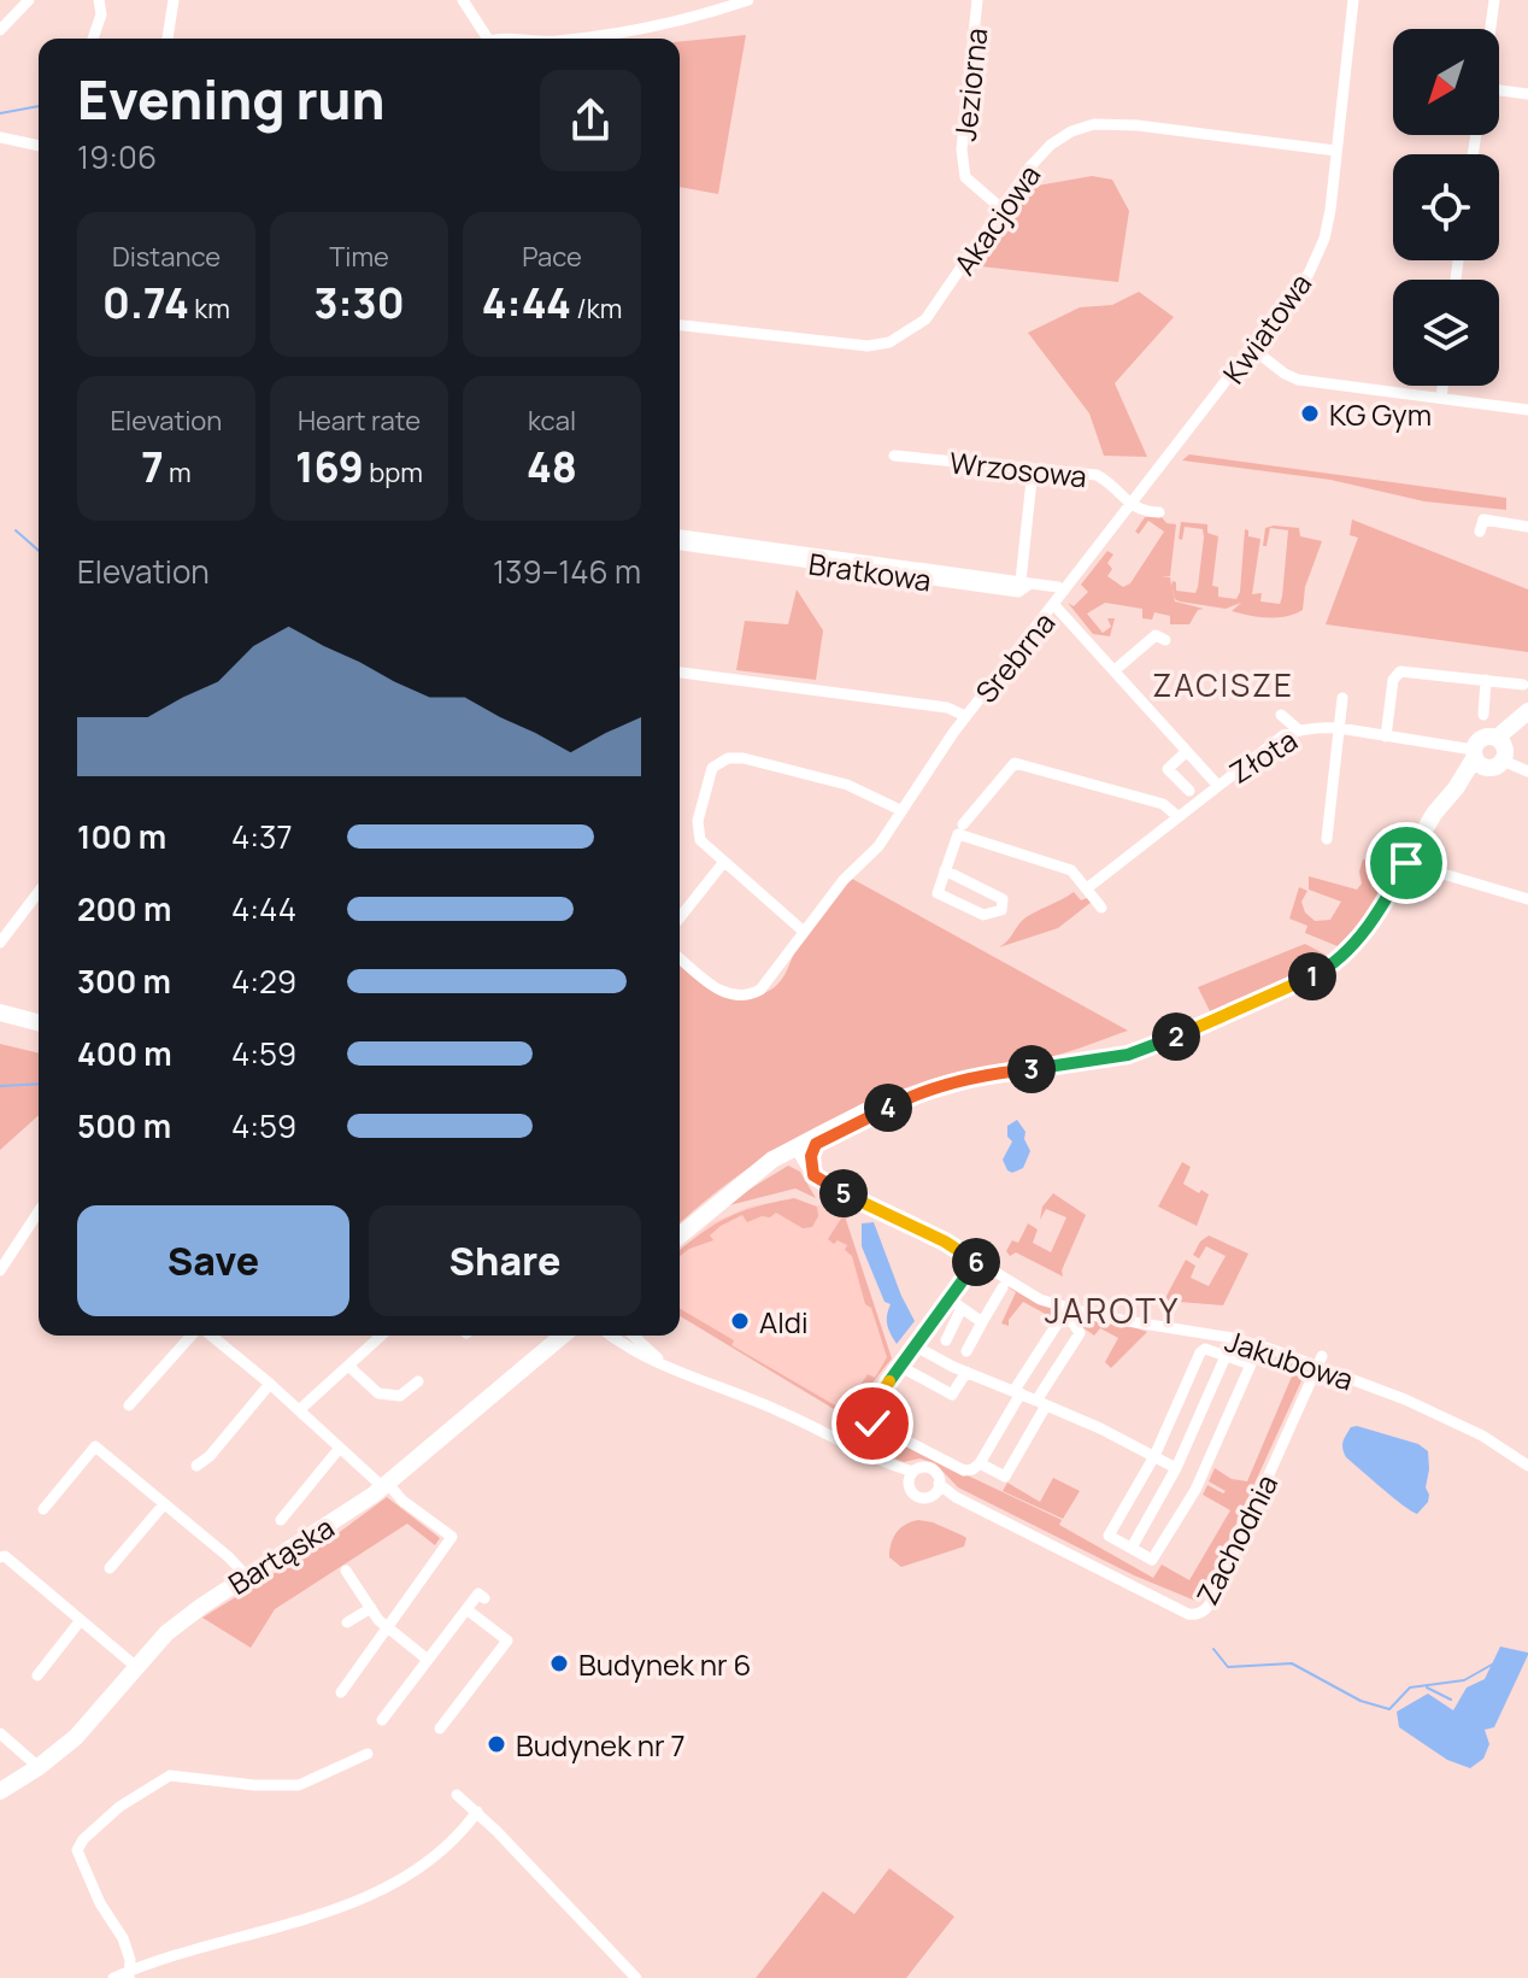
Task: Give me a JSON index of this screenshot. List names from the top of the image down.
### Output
{
  "streets": {
    "street": [
      "Jeziorna",
      "Akacjowa",
      "Kwiatowa",
      "Wrzosowa",
      "Bratkowa",
      "Srebrna",
      "Złota",
      "Jakubowa",
      "Zachodnia",
      "Bartąska"
    ]
  },
  "crossings": [
    ["Jeziorna", "Akacjowa"],
    ["Akacjowa", "Kwiatowa"],
    ["Kwiatowa", "Wrzosowa"],
    ["Kwiatowa", "Bratkowa"],
    ["Kwiatowa", "Srebrna"],
    ["Srebrna", "Złota"],
    ["Jakubowa", "Zachodnia"]
  ],
  "districts": ["ZACISZE", "JAROTY"],
  "places": [
    "KG Gym",
    "Aldi",
    "Budynek nr 6",
    "Budynek nr 7"
  ],
  "north": "bottom left",
  "page": {
    "heading": ["Evening run", "19:06"],
    "stats": [
      ["Distance", "0.74 km"],
      ["Time", "3:30"],
      ["Pace", "4:44 /km"],
      ["Elevation", "7 m"],
      ["Heart rate", "169 bpm"],
      ["kcal", "48"]
    ],
    "chart": ["Elevation", "139–146 m"],
    "list": [
      {
        "name": "100 m",
        "note": "4:37"
      },
      {
        "name": "200 m",
        "note": "4:44"
      },
      {
        "name": "300 m",
        "note": "4:29"
      },
      {
        "name": "400 m",
        "note": "4:59"
      },
      {
        "name": "500 m",
        "note": "4:59"
      }
    ],
    "pins": [
      "1",
      "2",
      "3",
      "4",
      "5",
      "6"
    ],
    "buttons": ["Save", "Share"]
  }
}
